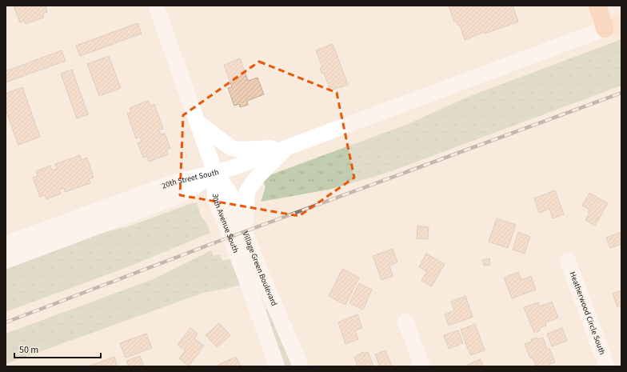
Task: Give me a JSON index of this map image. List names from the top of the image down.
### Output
{
  "streets": {
    "street": [
      "20th Street South",
      "30th Avenue South",
      "Village Green Boulevard",
      "Heatherwood Circle South"
    ]
  },
  "crossings": [
    ["20th Street South", "30th Avenue South"],
    ["20th Street South", "Village Green Boulevard"],
    ["30th Avenue South", "Village Green Boulevard"]
  ],
  "scale_bar": "50 m"
}
